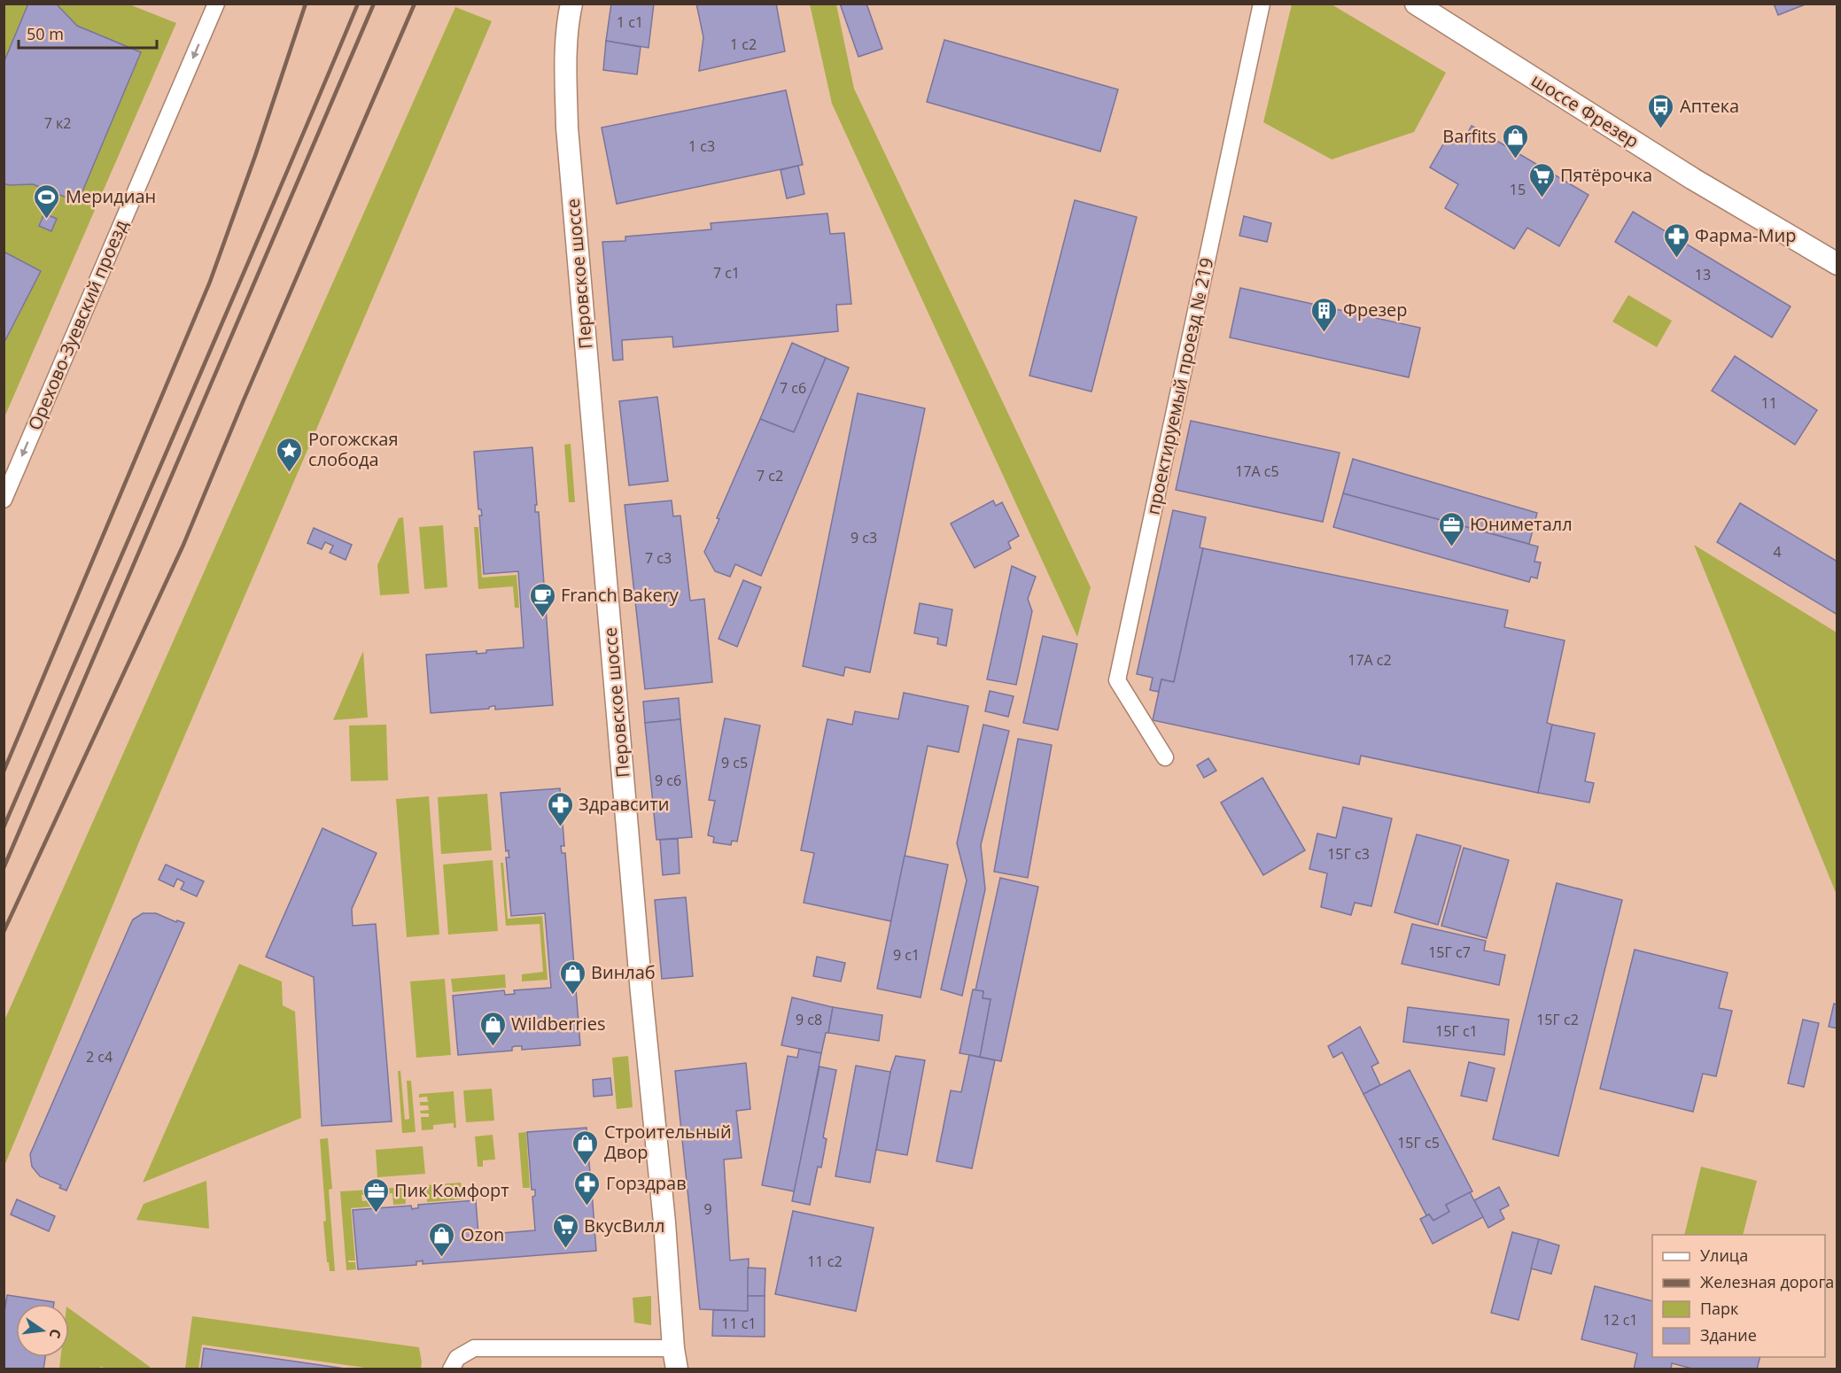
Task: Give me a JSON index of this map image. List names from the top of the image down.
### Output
{
  "streets": {
    "street": [
      "шоссе Фрезер",
      "Перовское шоссе",
      "Орехово-Зуевский проезд",
      "проектируемый проезд № 219"
    ]
  },
  "one_way": ["Орехово-Зуевский проезд"],
  "places": {
    "bus stop": ["Аптека"],
    "shop": [
      "Barfits",
      "Винлаб",
      "Wildberries",
      "Строительный Двор",
      "Ozon"
    ],
    "supermarket": ["Пятёрочка", "ВкусВилл"],
    "sports": ["Меридиан"],
    "pharmacy": ["Фарма-Мир", "Здравсити", "Горздрав"],
    "building": ["Фрезер"],
    "place": ["Рогожская слобода"],
    "office": ["Юниметалл", "Пик Комфорт"],
    "cafe": ["Franch Bakery"]
  },
  "house_numbers": [
    "1 с1",
    "1 с2",
    "7 к2",
    "1 с3",
    "15",
    "7 с1",
    "13",
    "7 с6",
    "11",
    "17А с5",
    "7 с2",
    "9 с3",
    "4",
    "7 с3",
    "17А с2",
    "9 с5",
    "9 с6",
    "15Г с3",
    "15Г с7",
    "9 с1",
    "9 с8",
    "15Г с2",
    "15Г с1",
    "2 с4",
    "15Г с5",
    "9",
    "11 с2",
    "12 с1",
    "11 с1"
  ],
  "legend": [
    "Улица",
    "Железная дорога",
    "Парк",
    "Здание"
  ],
  "scale_bar": "50 m",
  "north": "right"
}
